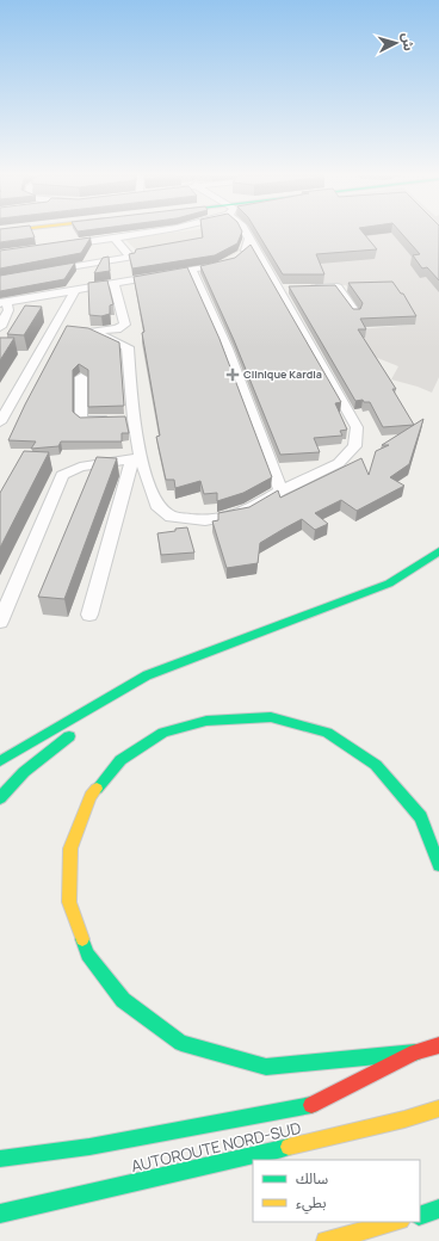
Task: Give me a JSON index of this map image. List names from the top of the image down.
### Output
{
  "streets": {
    "main road": ["AUTOROUTE NORD-SUD"]
  },
  "places": {
    "health": ["Clinique Kardia"]
  },
  "legend": ["سالك", "بطيء"],
  "north": "right"
}
